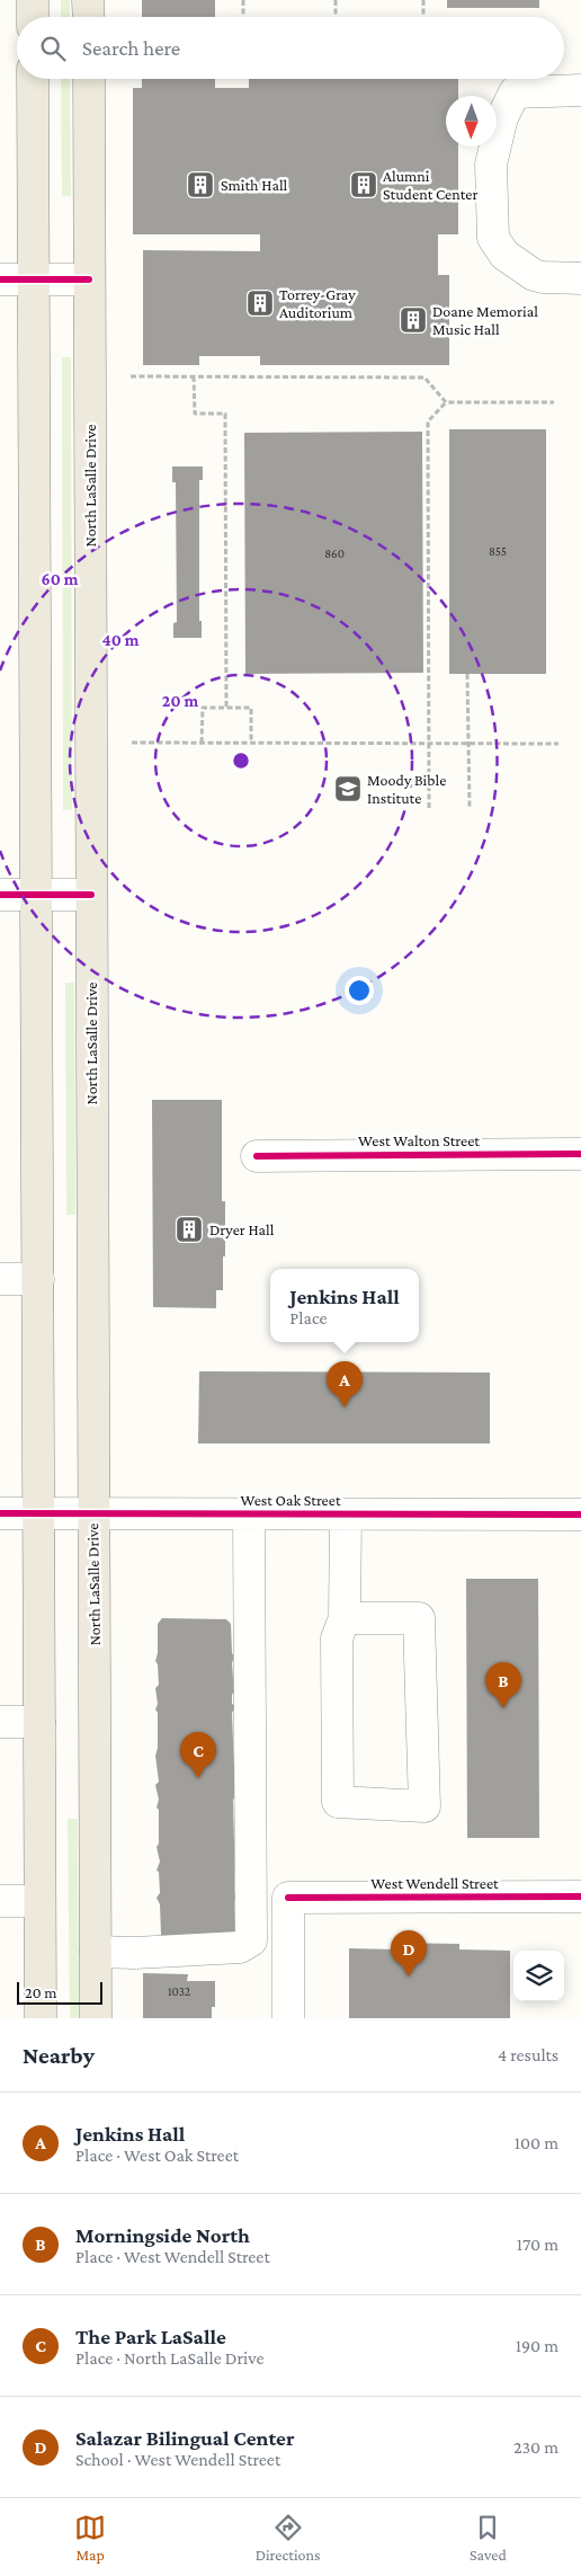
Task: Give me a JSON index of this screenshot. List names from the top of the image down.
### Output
{
  "streets": {
    "main road": ["North LaSalle Drive"],
    "street": ["West Walton Street", "West Oak Street", "West Wendell Street"]
  },
  "crossings": [
    ["North LaSalle Drive", "West Oak Street"]
  ],
  "places": {
    "building": [
      "Smith Hall",
      "Alumni Student Center",
      "Torrey-Gray Auditorium",
      "Doane Memorial Music Hall",
      "Dryer Hall"
    ],
    "school or university": ["Moody Bible Institute"]
  },
  "house_numbers": ["855", "860", "1032"],
  "scale_bar": "20 m",
  "north": "bottom",
  "page": {
    "search": "Search here",
    "popup": ["Jenkins Hall", "Place"],
    "pins": [
      "A",
      "B",
      "C",
      "D"
    ],
    "scale": "20 m",
    "heading": ["Nearby", "4 results"],
    "list": [
      {
        "mark": "A",
        "name": "Jenkins Hall",
        "note": "Place · West Oak Street",
        "value": "100 m"
      },
      {
        "mark": "B",
        "name": "Morningside North",
        "note": "Place · West Wendell Street",
        "value": "170 m"
      },
      {
        "mark": "C",
        "name": "The Park LaSalle",
        "note": "Place · North LaSalle Drive",
        "value": "190 m"
      },
      {
        "mark": "D",
        "name": "Salazar Bilingual Center",
        "note": "School · West Wendell Street",
        "value": "230 m"
      }
    ],
    "nav": ["Map", "Directions", "Saved"]
  },
  "rings": ["60 m", "40 m", "20 m"]
}
